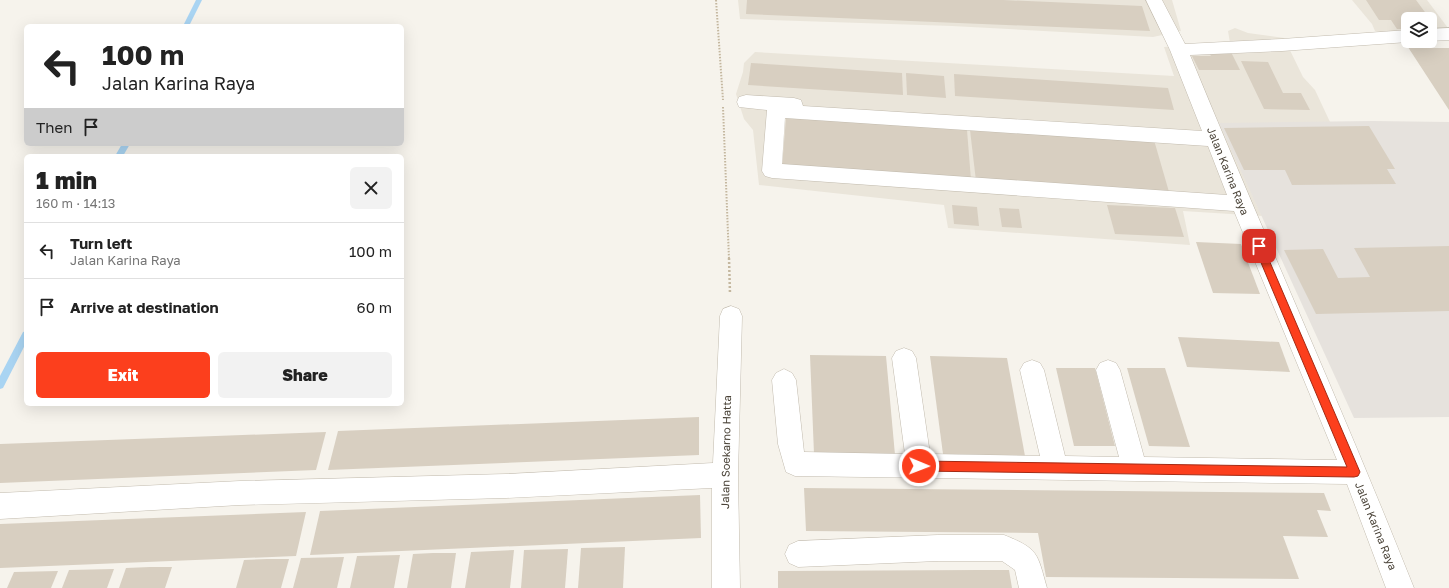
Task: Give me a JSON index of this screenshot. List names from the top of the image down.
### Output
{
  "streets": {
    "street": ["Jalan Karina Raya", "Jalan Soekarno Hatta"]
  },
  "page": {
    "turn": ["100 m", "Jalan Karina Raya"],
    "then": "Then",
    "heading": ["1 min", "160 m · 14:13"],
    "list": [
      {
        "name": "Turn left",
        "note": "Jalan Karina Raya",
        "value": "100 m"
      },
      {
        "name": "Arrive at destination",
        "value": "60 m"
      }
    ],
    "buttons": ["Exit", "Share"]
  }
}
